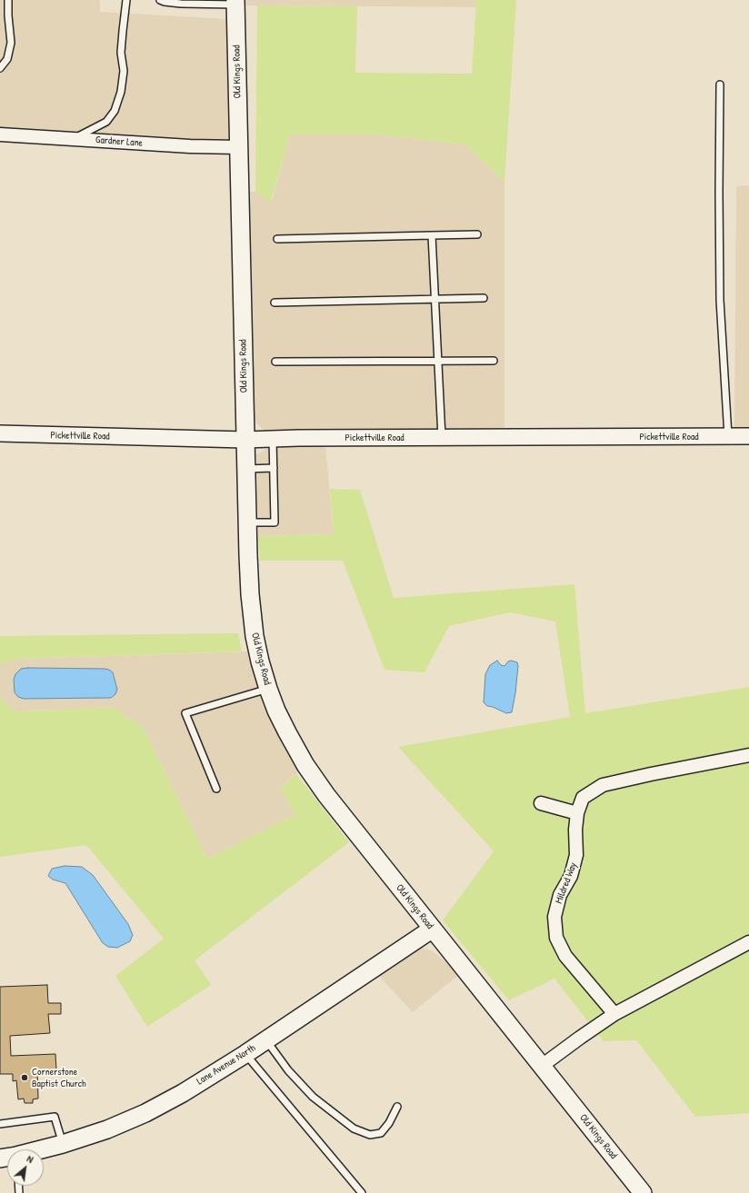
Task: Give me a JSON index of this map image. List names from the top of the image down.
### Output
{
  "streets": {
    "main road": ["Old Kings Road", "Lane Avenue North"],
    "street": ["Gardner Lane", "Pickettville Road", "Mildred Way"]
  },
  "crossings": [
    ["Old Kings Road", "Gardner Lane"],
    ["Old Kings Road", "Pickettville Road"],
    ["Old Kings Road", "Lane Avenue North"]
  ],
  "places": ["Cornerstone Baptist Church"],
  "north": "top right"
}
